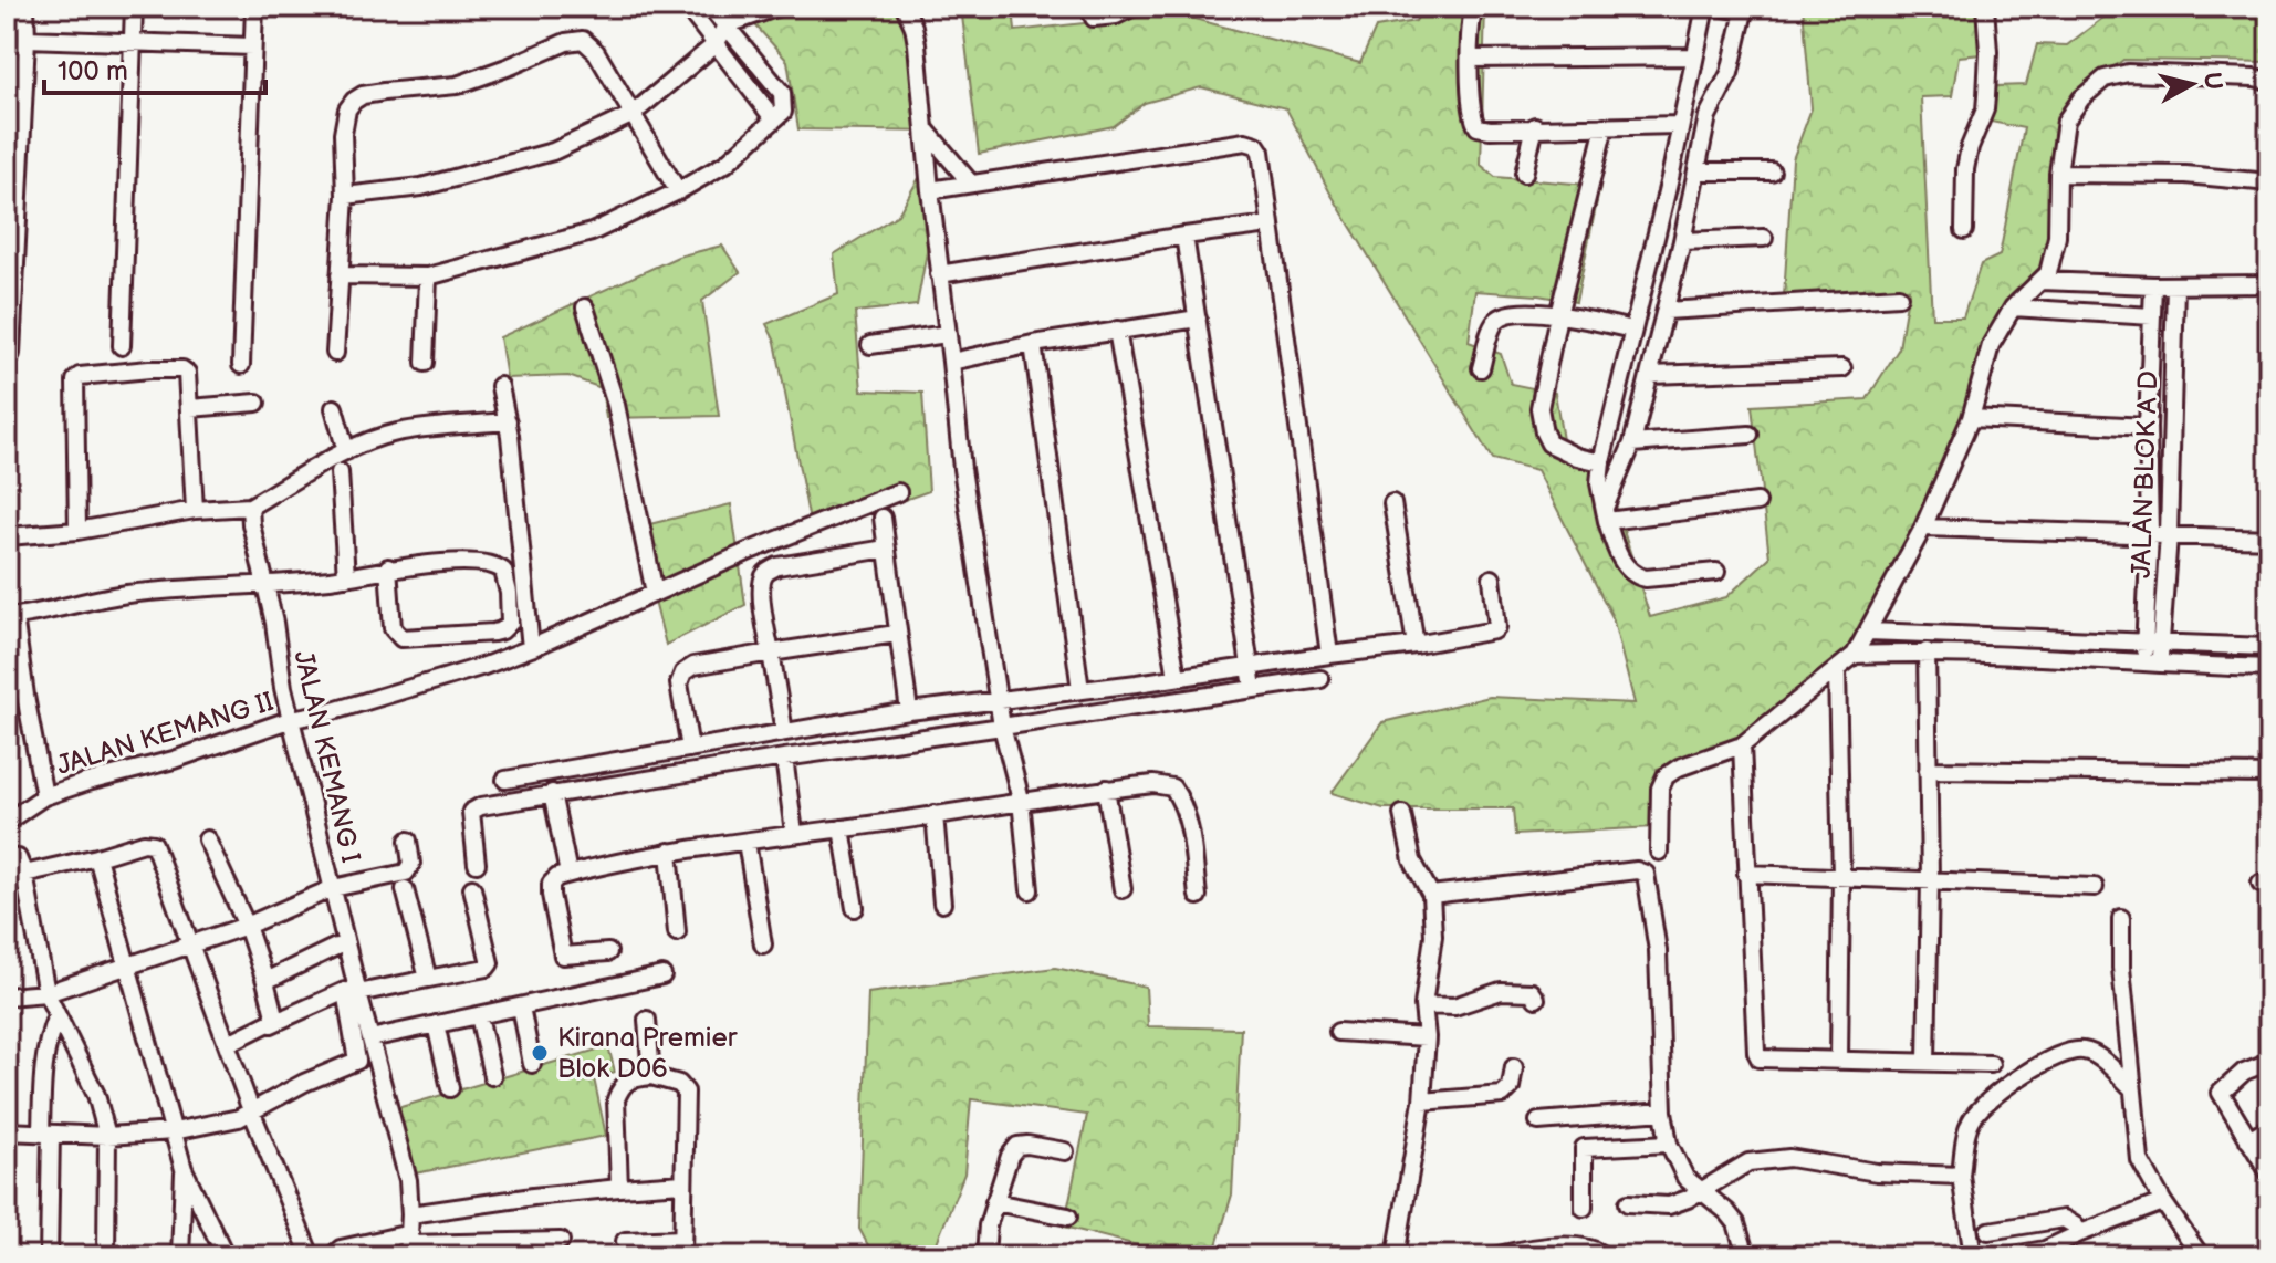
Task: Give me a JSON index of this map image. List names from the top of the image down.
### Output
{
  "streets": {
    "street": ["JALAN BLOK A D", "JALAN KEMANG II", "JALAN KEMANG I"]
  },
  "crossings": [
    ["JALAN KEMANG II", "JALAN KEMANG I"]
  ],
  "places": ["Kirana Premier Blok D06"],
  "scale_bar": "100 m",
  "north": "right"
}
